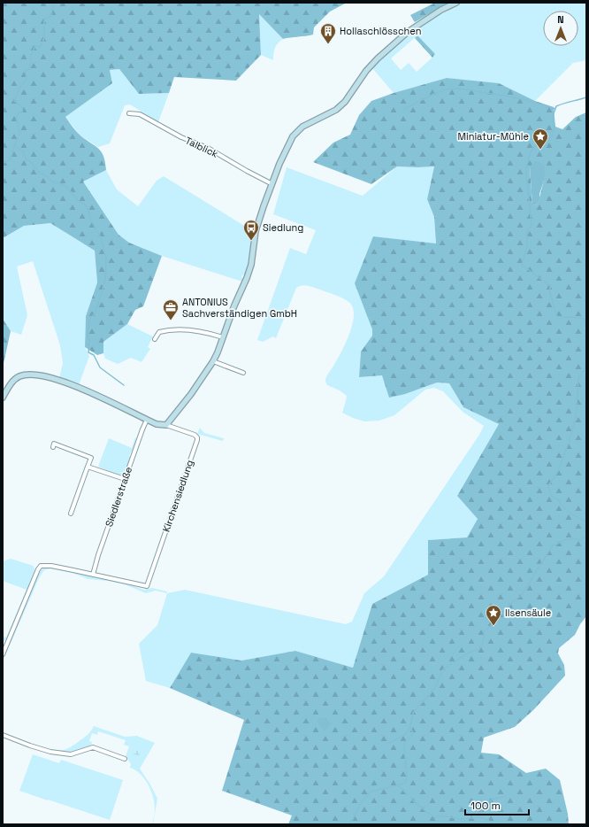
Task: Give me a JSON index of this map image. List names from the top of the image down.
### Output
{
  "streets": {
    "street": ["Talblick", "Kirchensiedlung", "Siedlerstraße"]
  },
  "crossings": [
    ["Kirchensiedlung", "Siedlerstraße"]
  ],
  "places": {
    "building": ["Hollaschlösschen"],
    "place": ["Miniatur-Mühle", "Ilsensäule"],
    "bus stop": ["Siedlung"],
    "office": ["ANTONIUS Sachverständigen GmbH"]
  },
  "scale_bar": "100 m",
  "north": "top"
}
